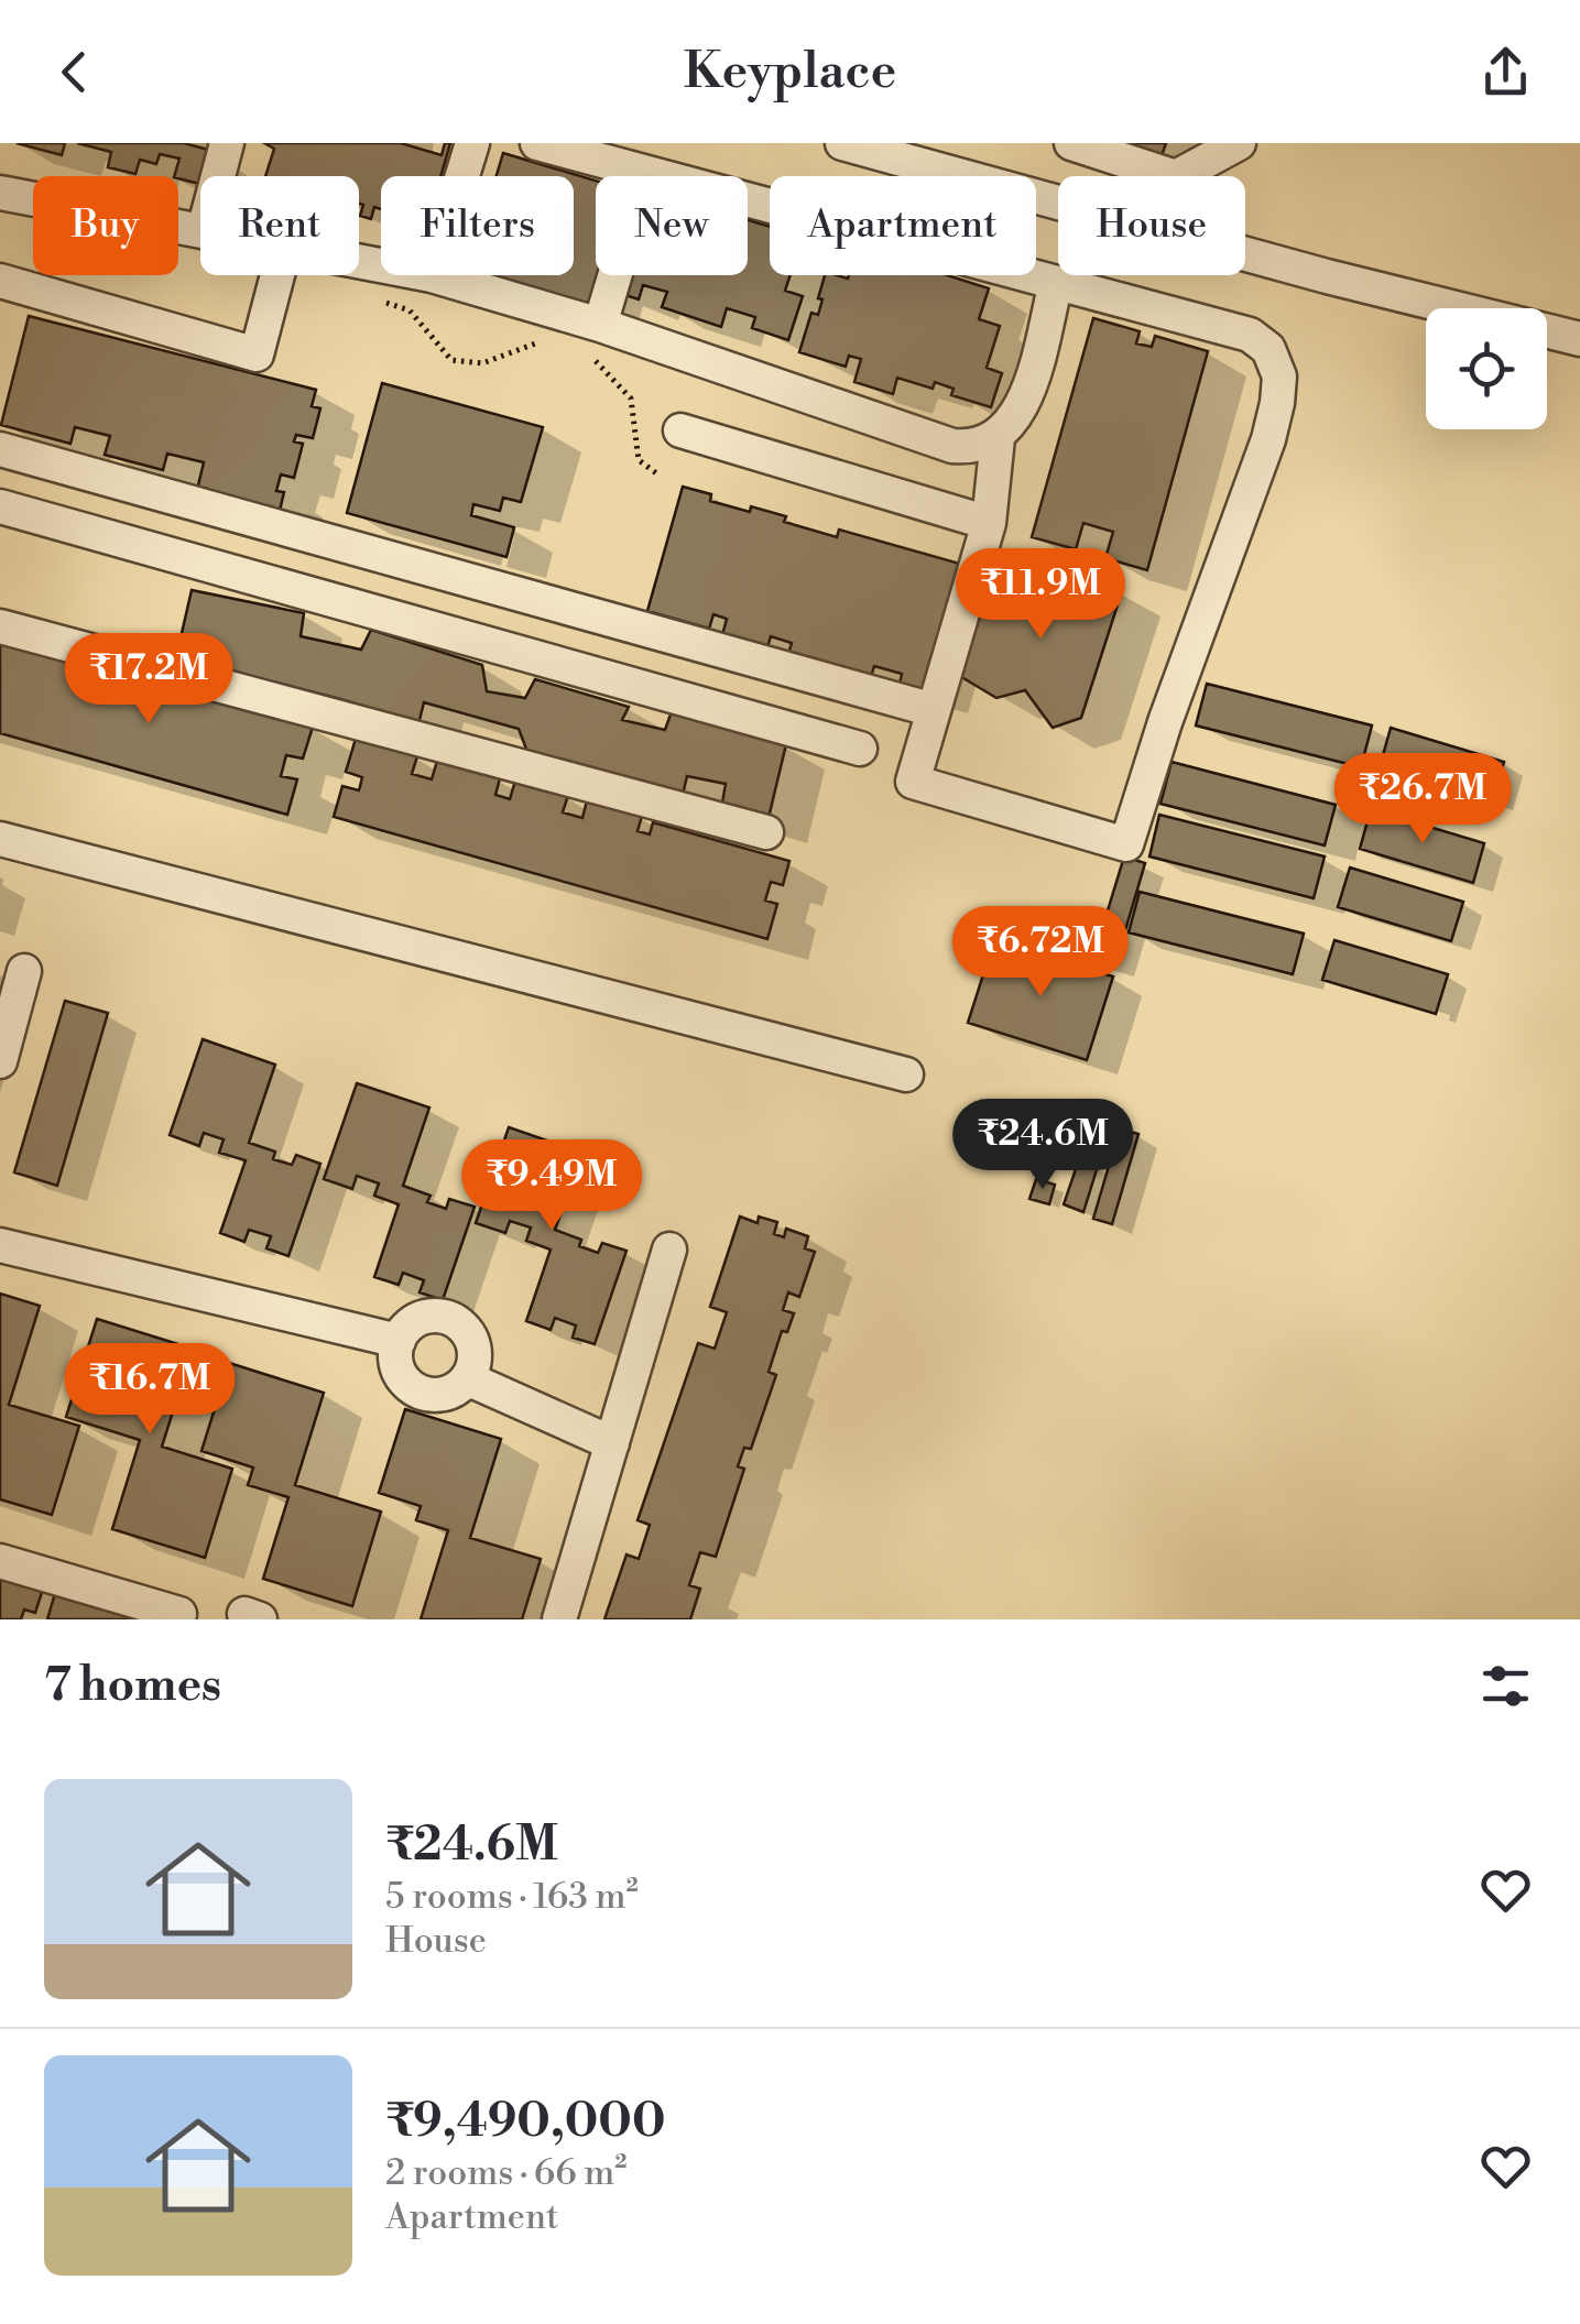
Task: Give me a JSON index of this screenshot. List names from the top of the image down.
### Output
{
  "page": {
    "header": "Keyplace",
    "chip": [
      "Buy",
      "Rent",
      "Filters",
      "New",
      "Apartment",
      "House"
    ],
    "price": [
      "₹11.9M",
      "₹17.2M",
      "₹26.7M",
      "₹6.72M",
      "₹24.6M",
      "₹9.49M",
      "₹16.7M"
    ],
    "heading": "7 homes",
    "list": [
      {
        "name": "₹24.6M",
        "note": "5 rooms · 163 m² · House"
      },
      {
        "name": "₹9,490,000",
        "note": "2 rooms · 66 m² · Apartment"
      }
    ]
  }
}
